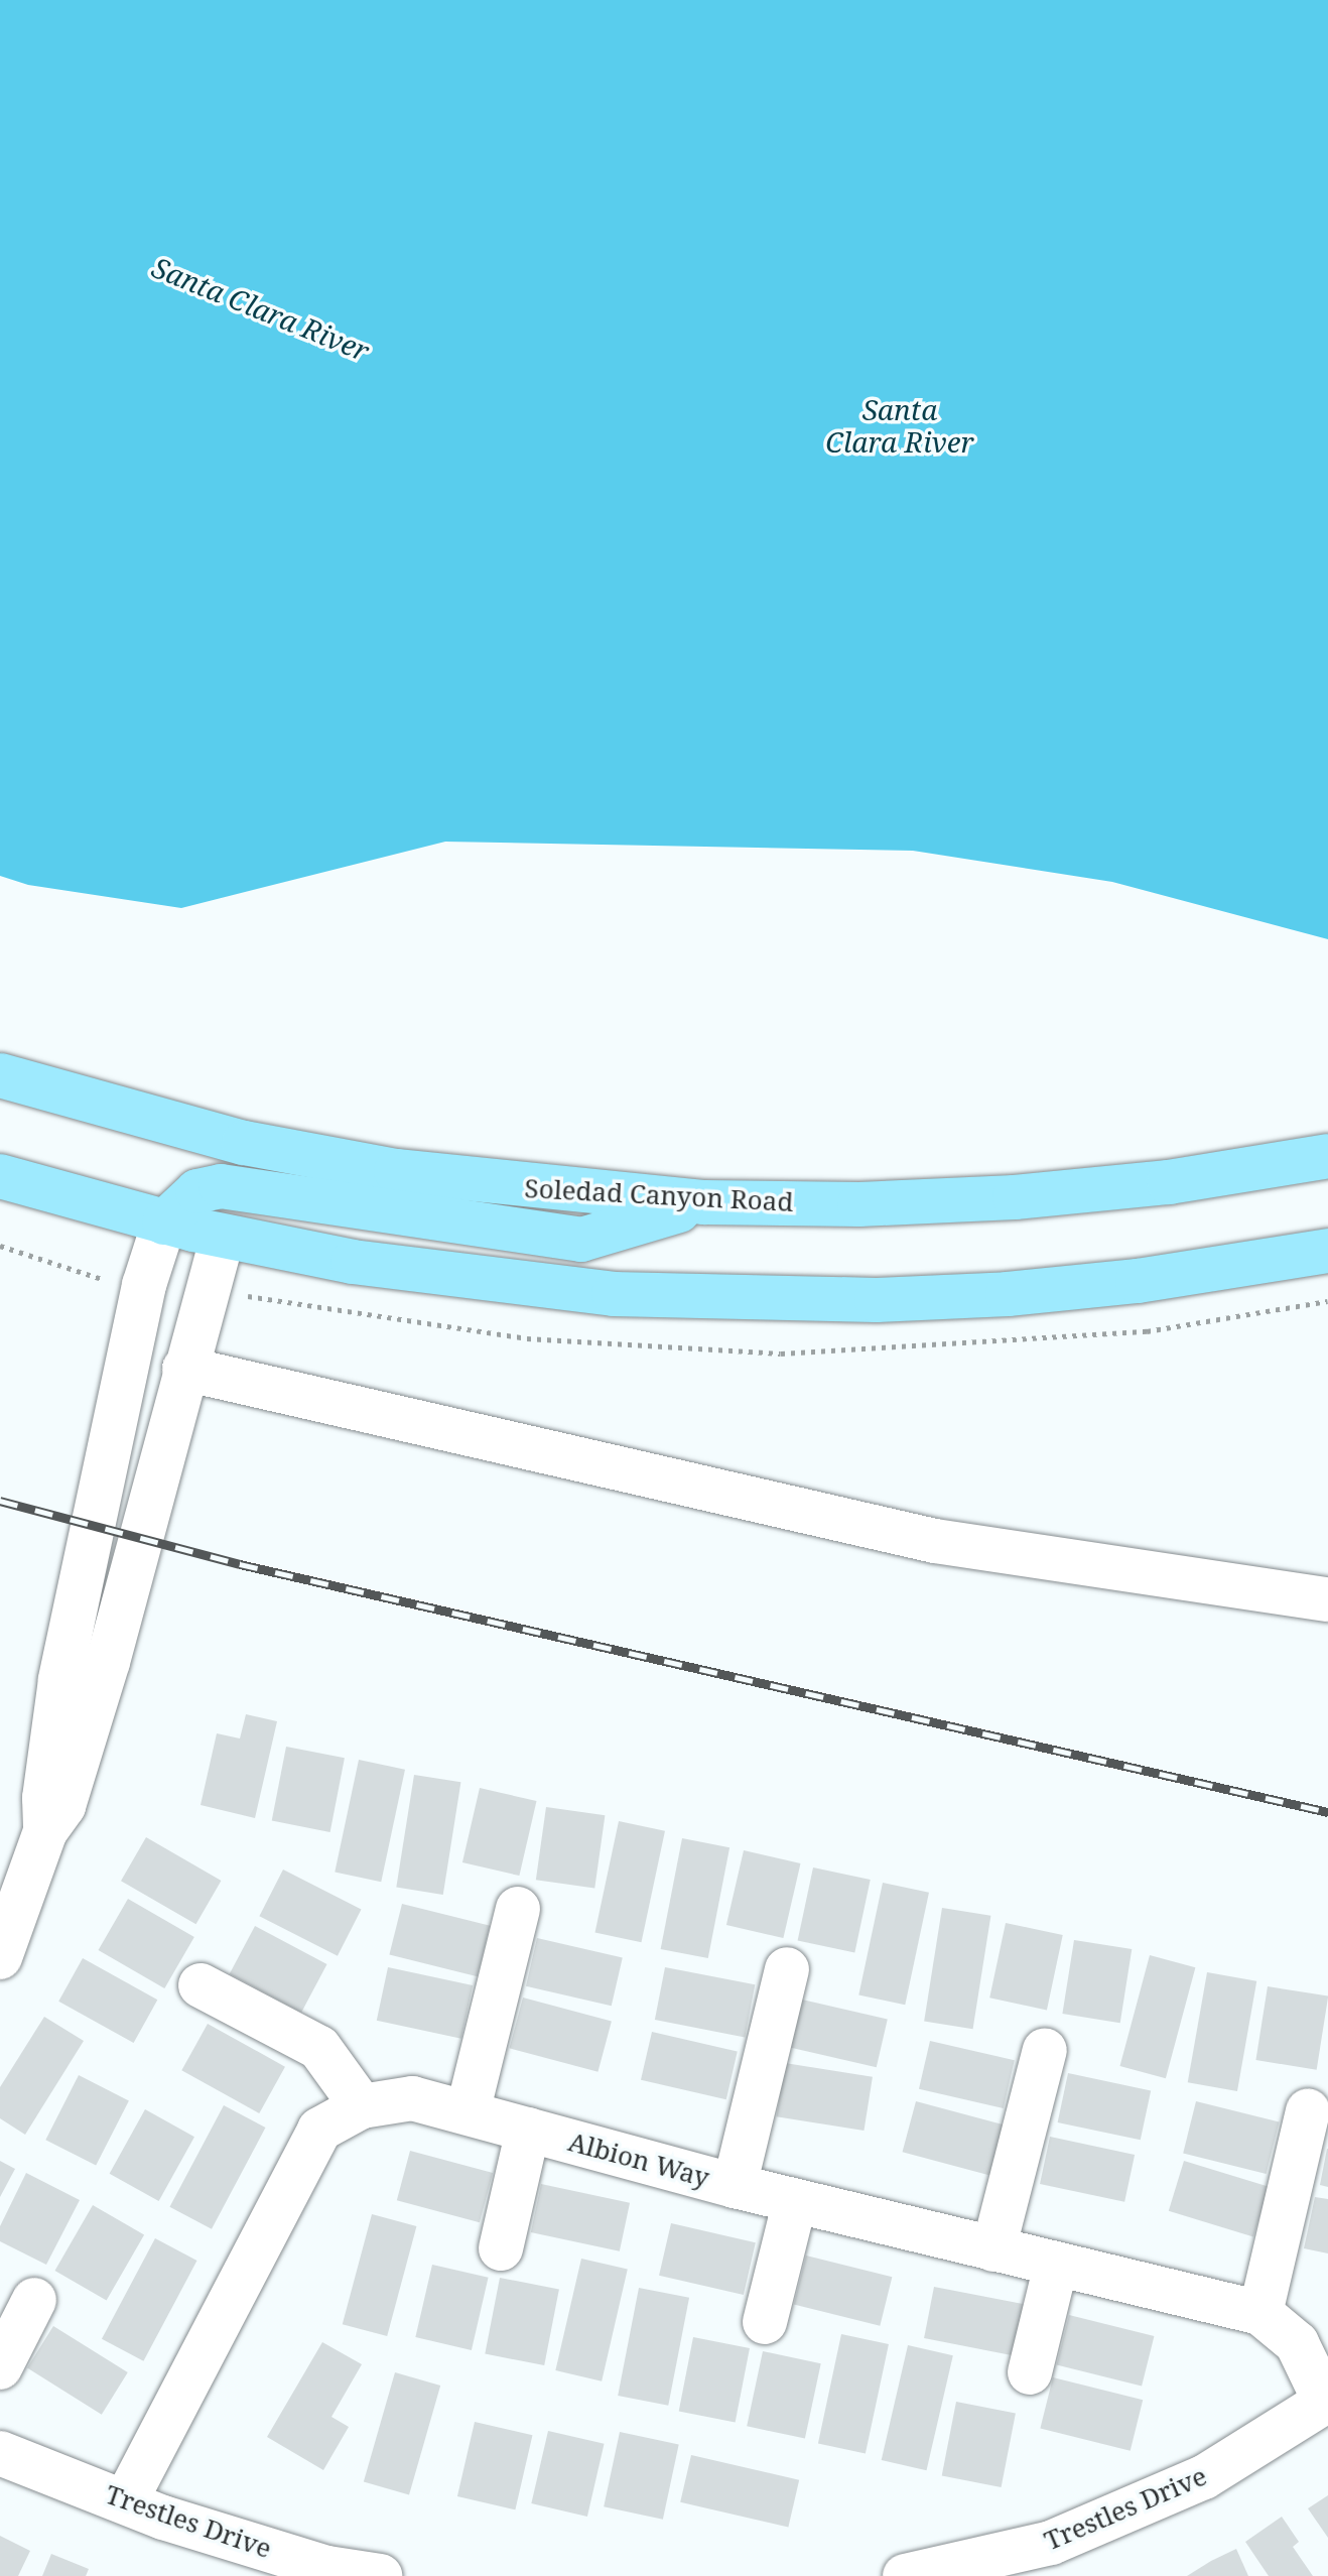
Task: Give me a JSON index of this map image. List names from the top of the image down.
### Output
{
  "streets": {
    "main road": ["Soledad Canyon Road"],
    "street": ["Albion Way", "Trestles Drive"]
  },
  "crossings": [
    ["Albion Way", "Trestles Drive"]
  ],
  "water": ["Santa Clara River"]
}
